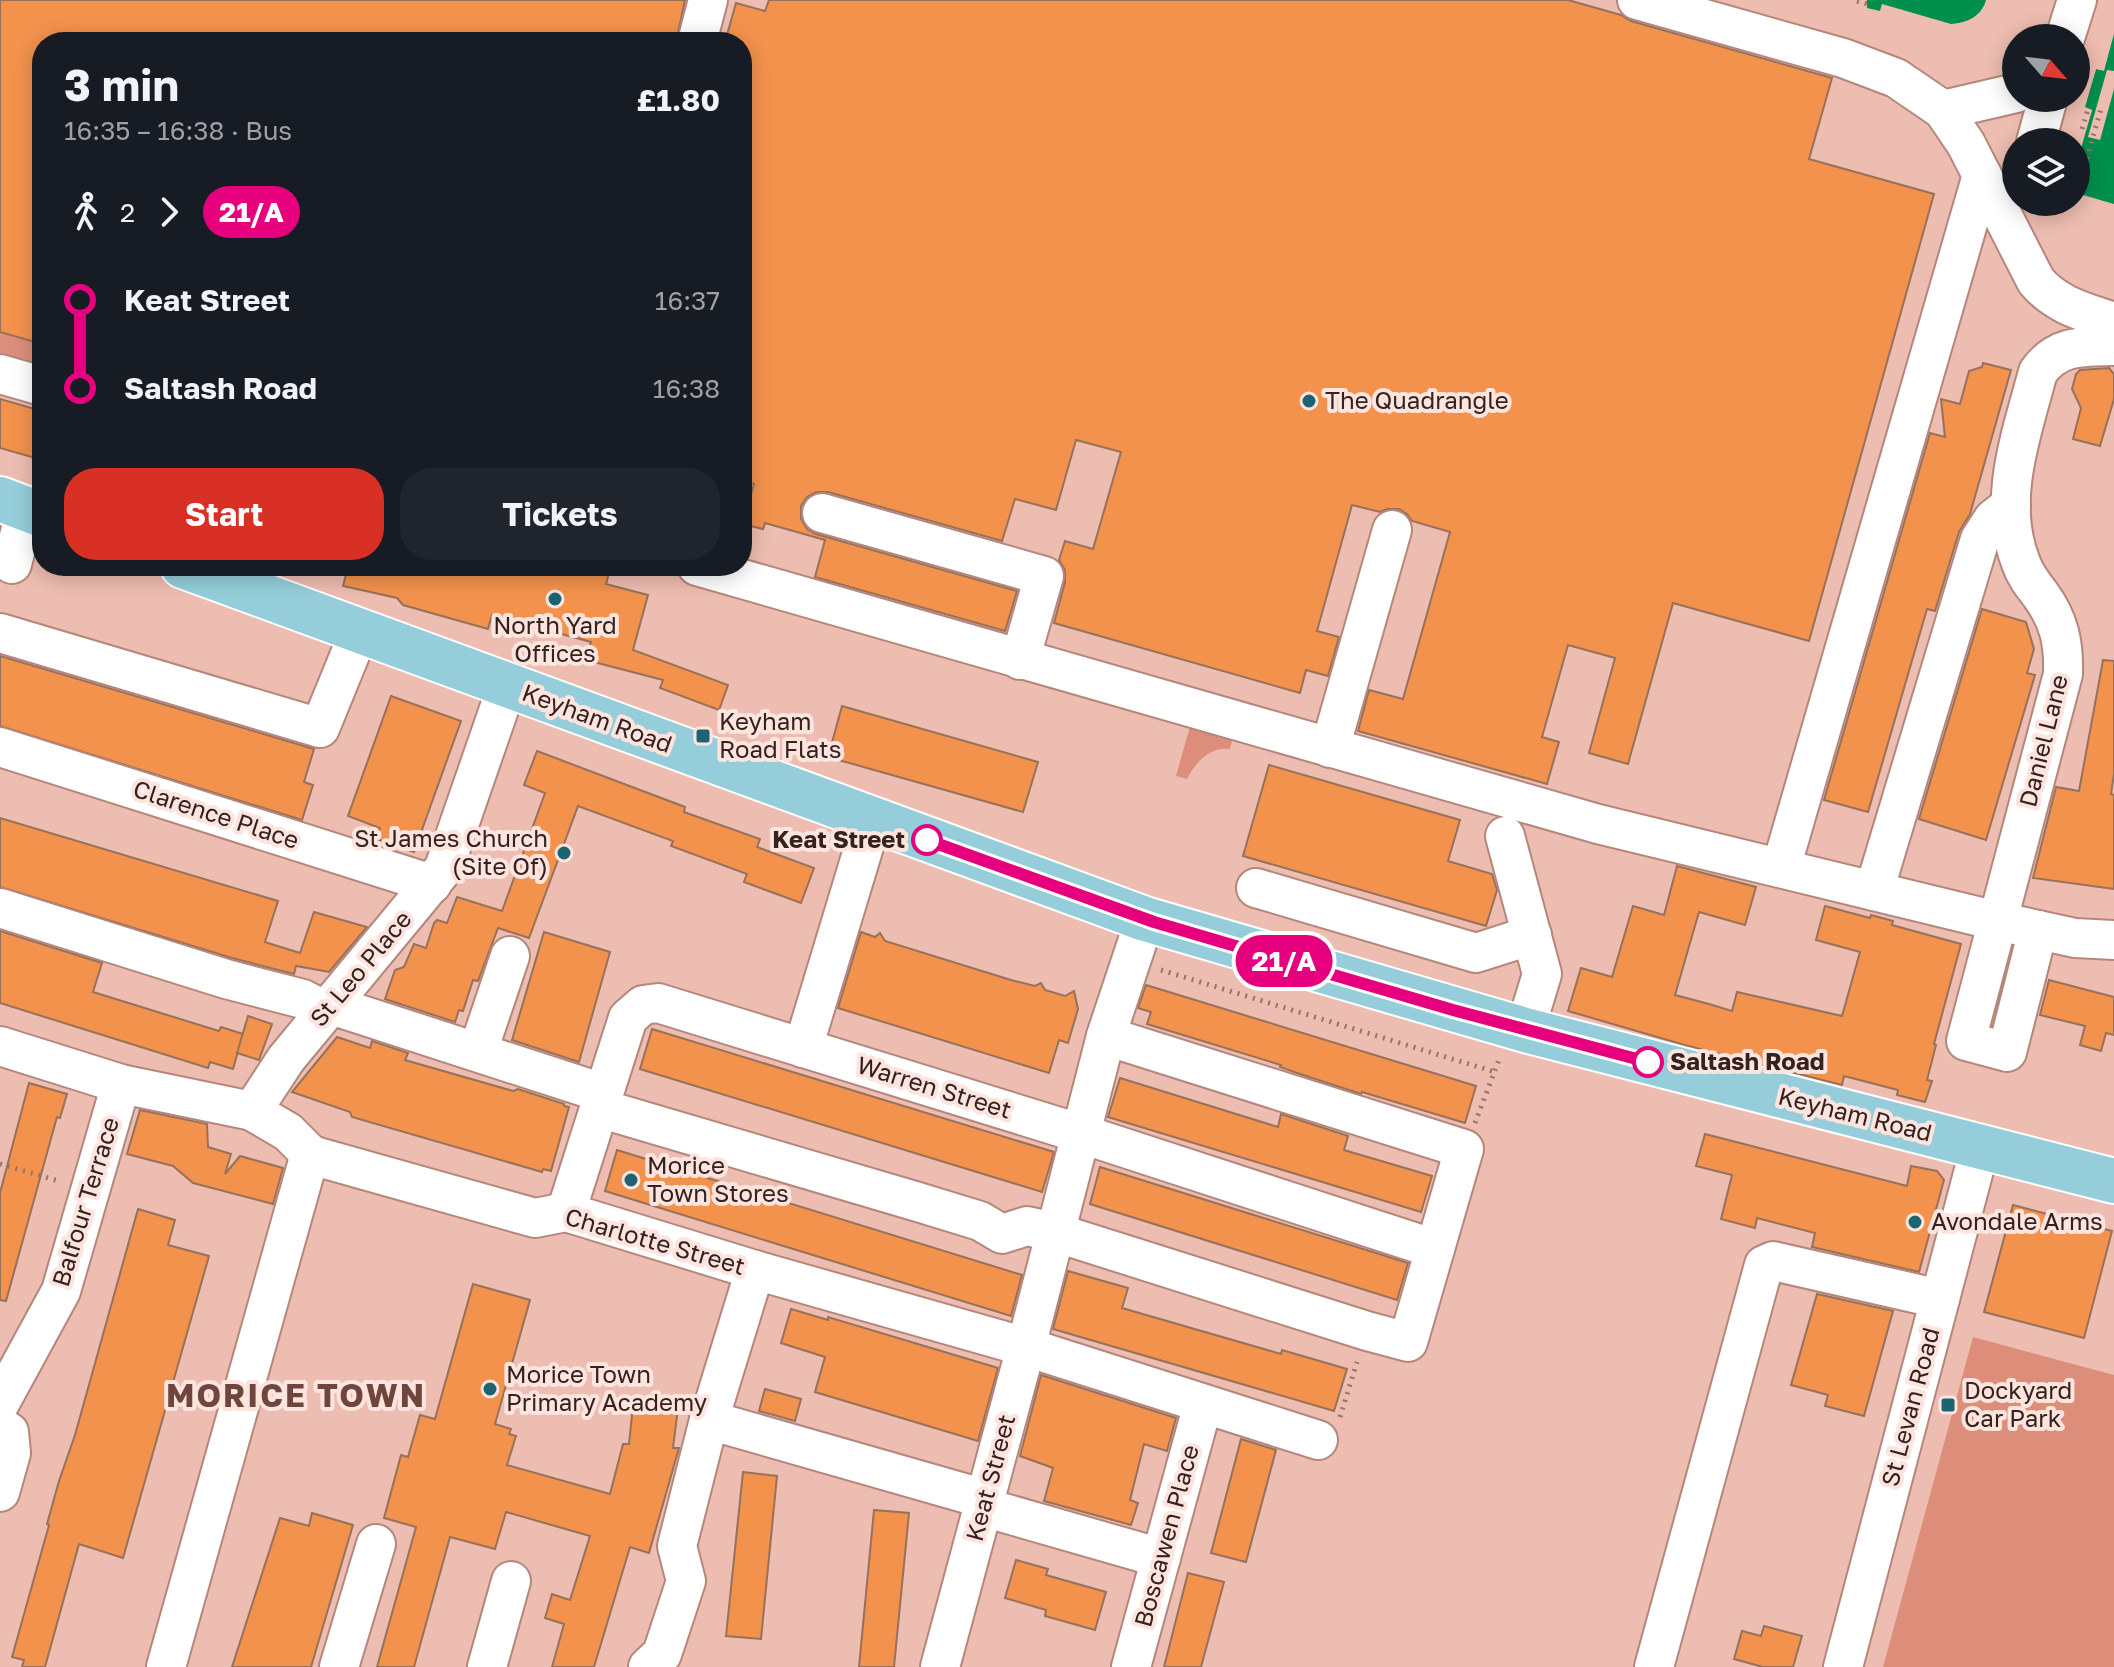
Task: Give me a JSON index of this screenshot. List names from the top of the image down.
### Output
{
  "streets": {
    "main road": ["Keyham Road"],
    "street": [
      "Daniel Lane",
      "Clarence Place",
      "St Leo Place",
      "Warren Street",
      "Balfour Terrace",
      "Charlotte Street",
      "St Levan Road",
      "Keat Street",
      "Boscawen Place"
    ]
  },
  "crossings": [
    ["Keyham Road", "St Leo Place"],
    ["Keyham Road", "St Levan Road"],
    ["Keyham Road", "Keat Street"],
    ["Clarence Place", "St Leo Place"],
    ["St Leo Place", "Charlotte Street"],
    ["Warren Street", "Charlotte Street"],
    ["Warren Street", "Keat Street"],
    ["Balfour Terrace", "Charlotte Street"],
    ["Charlotte Street", "Keat Street"],
    ["Charlotte Street", "Boscawen Place"]
  ],
  "districts": ["MORICE TOWN"],
  "places": {
    "other": [
      "The Quadrangle",
      "North Yard Offices",
      "Keat Street",
      "St James Church (Site Of)",
      "Saltash Road",
      "Morice Town Stores",
      "Avondale Arms",
      "Morice Town Primary Academy"
    ],
    "transit": ["Keyham Road Flats", "Dockyard Car Park"]
  },
  "lines": ["bus line 21/A"],
  "north": "bottom right",
  "page": {
    "on_map": "21/A",
    "heading": ["3 min", "16:35 – 16:38 · Bus", "£1.80"],
    "legs": ["2", "21/A"],
    "list": [
      {
        "name": "Keat Street",
        "value": "16:37"
      },
      {
        "name": "Saltash Road",
        "value": "16:38"
      }
    ],
    "buttons": ["Start", "Tickets"]
  }
}
